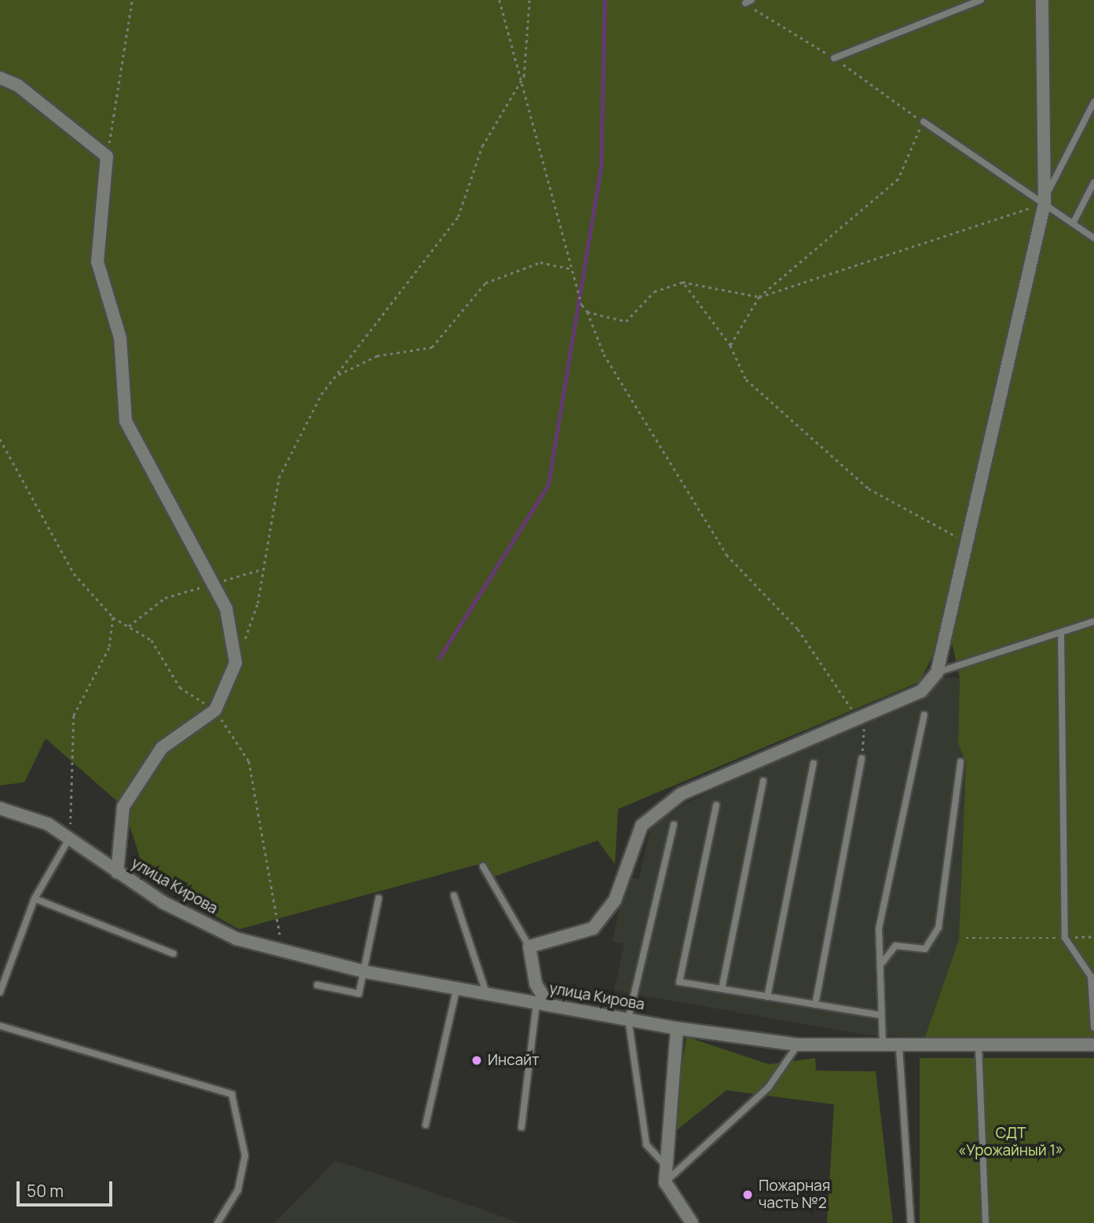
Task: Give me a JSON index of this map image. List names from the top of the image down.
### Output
{
  "streets": {
    "street": ["улица Кирова"]
  },
  "parks": ["СДТ «Урожайный 1»"],
  "places": ["Инсайт", "Пожарная часть №2"],
  "scale_bar": "50 m"
}
